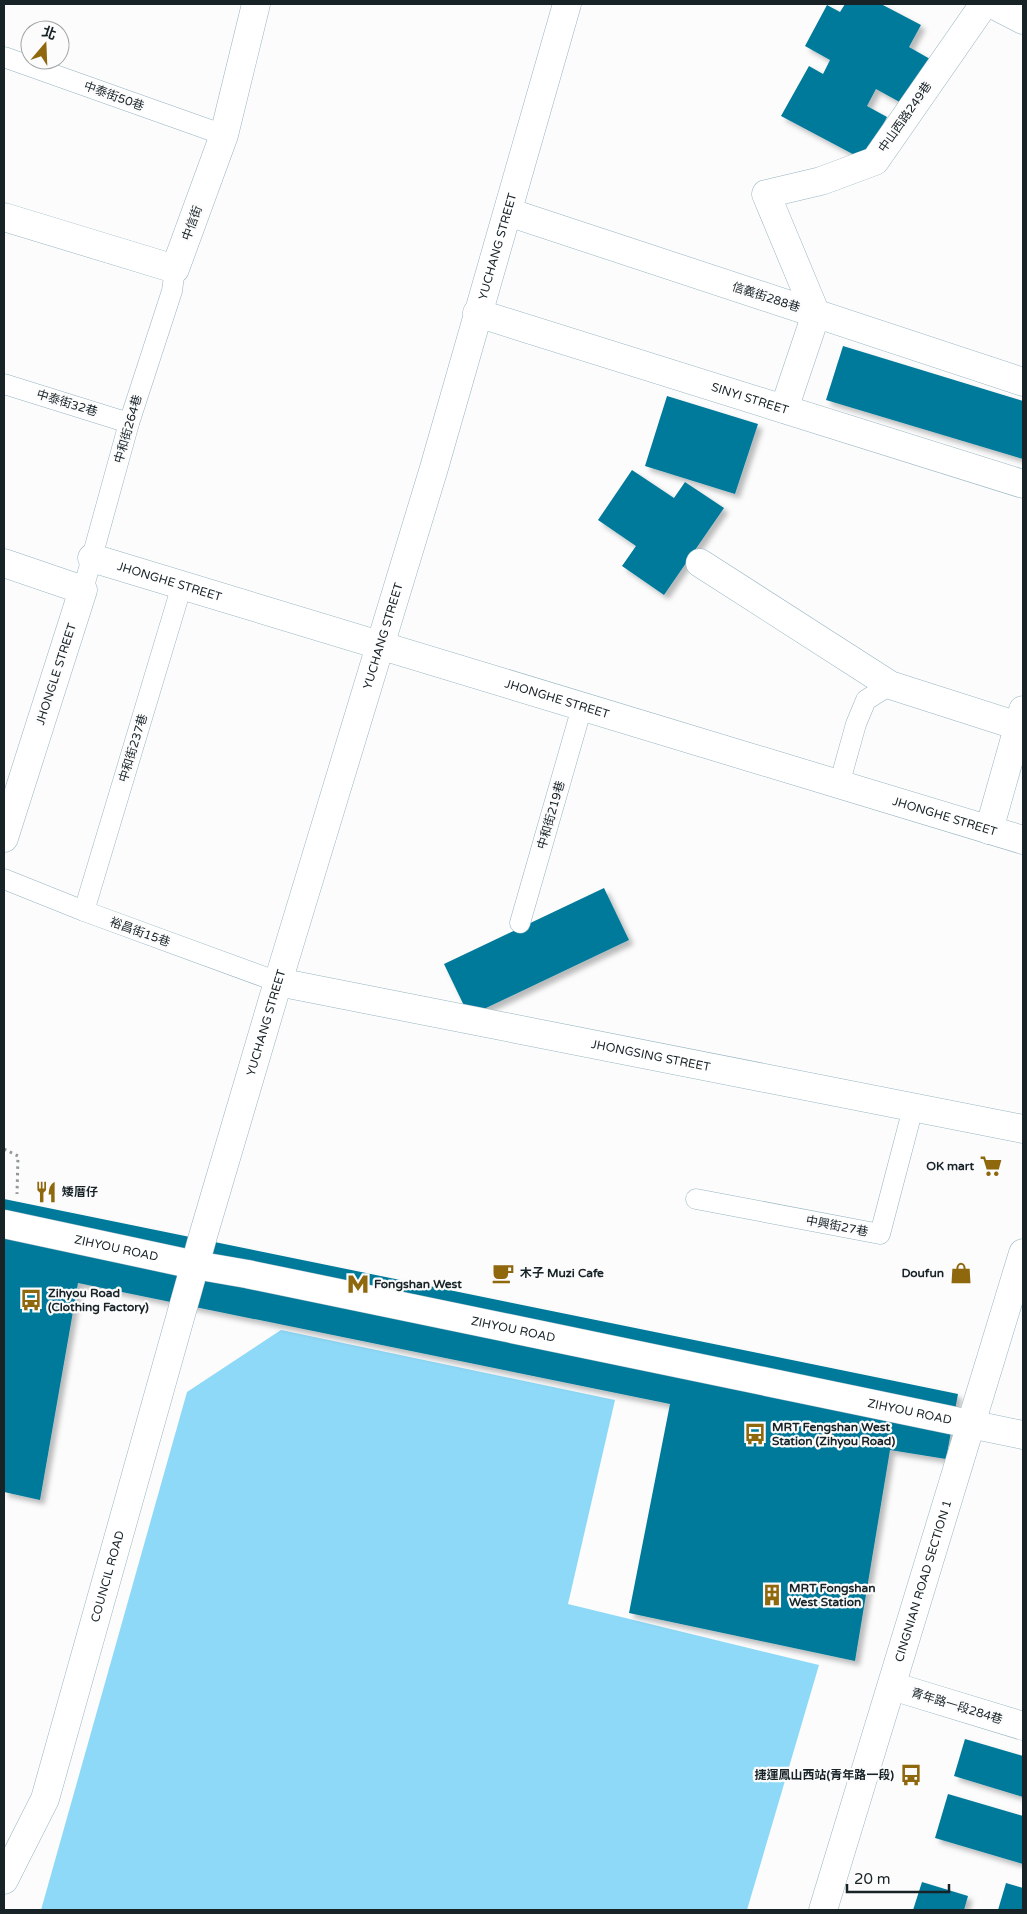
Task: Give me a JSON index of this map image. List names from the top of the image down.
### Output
{
  "streets": {
    "street": [
      "中山西路249巷",
      "中信街",
      "YUCHANG STREET",
      "信義街288巷",
      "SINYI STREET",
      "JHONGHE STREET",
      "JHONGLE STREET",
      "JHONGSING STREET",
      "ZIHYOU ROAD",
      "COUNCIL ROAD",
      "CINGNIAN ROAD SECTION 1",
      "青年路一段284巷"
    ],
    "lane": [
      "中泰街50巷",
      "中泰街32巷",
      "中和街264巷",
      "中和街237巷",
      "中和街219巷",
      "裕昌街15巷",
      "中興街27巷"
    ]
  },
  "crossings": [
    ["中泰街50巷", "中信街"],
    ["中山西路249巷", "信義街288巷"],
    ["中信街", "中和街264巷"],
    ["YUCHANG STREET", "信義街288巷"],
    ["YUCHANG STREET", "SINYI STREET"],
    ["YUCHANG STREET", "JHONGHE STREET"],
    ["YUCHANG STREET", "裕昌街15巷"],
    ["YUCHANG STREET", "JHONGSING STREET"],
    ["YUCHANG STREET", "ZIHYOU ROAD"],
    ["YUCHANG STREET", "COUNCIL ROAD"],
    ["中泰街32巷", "中和街264巷"],
    ["中和街264巷", "JHONGHE STREET"],
    ["中和街264巷", "JHONGLE STREET"],
    ["JHONGHE STREET", "中和街237巷"],
    ["JHONGHE STREET", "中和街219巷"],
    ["中和街237巷", "裕昌街15巷"],
    ["裕昌街15巷", "JHONGSING STREET"],
    ["JHONGSING STREET", "中興街27巷"],
    ["ZIHYOU ROAD", "COUNCIL ROAD"],
    ["ZIHYOU ROAD", "CINGNIAN ROAD SECTION 1"],
    ["CINGNIAN ROAD SECTION 1", "青年路一段284巷"]
  ],
  "places": {
    "supermarket": ["OK mart"],
    "restaurant": ["矮厝仔"],
    "cafe": ["木子 Muzi Cafe"],
    "shop": ["Doufun"],
    "metro station": ["Fongshan West"],
    "bus stop": ["Zihyou Road (Clothing Factory)", "MRT Fengshan West Station (Zihyou Road)", "捷運鳳山西站(青年路一段)"],
    "building": ["MRT Fongshan West Station"]
  },
  "scale_bar": "20 m",
  "north": "top"
}
